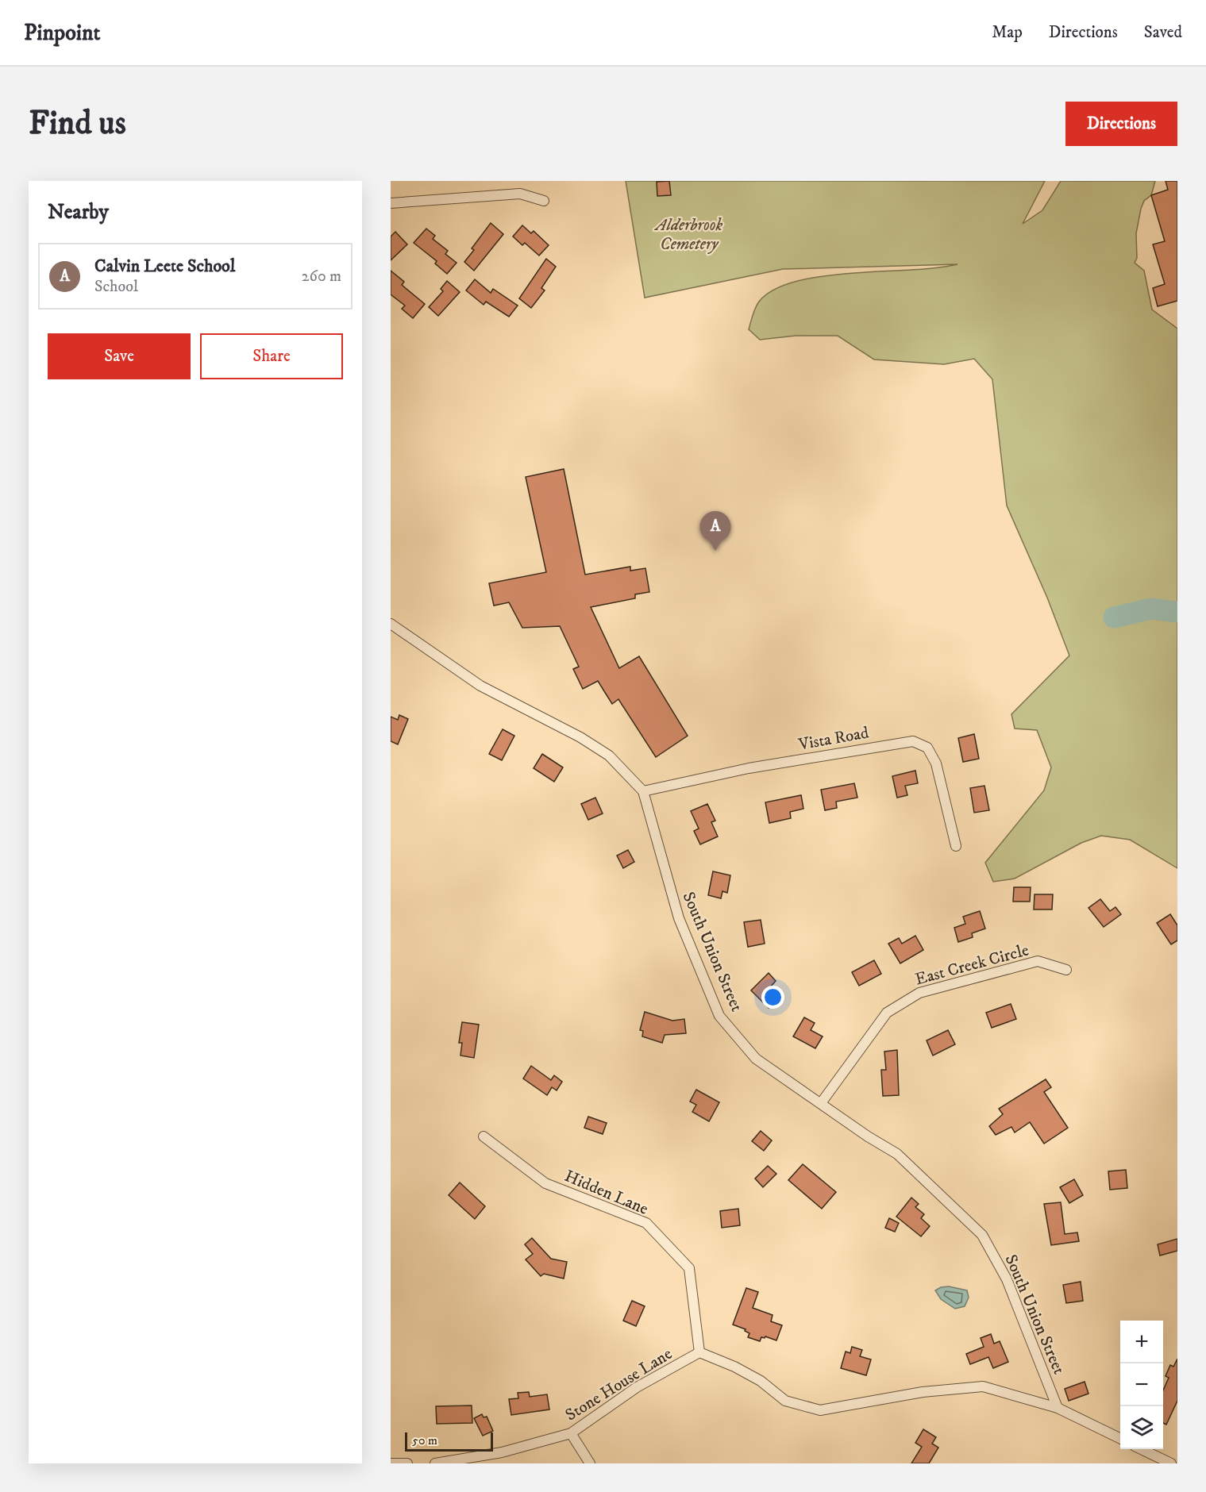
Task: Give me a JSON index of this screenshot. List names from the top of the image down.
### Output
{
  "streets": {
    "street": [
      "Vista Road",
      "South Union Street",
      "East Creek Circle",
      "Hidden Lane",
      "Stone House Lane"
    ]
  },
  "crossings": [
    ["Vista Road", "South Union Street"],
    ["South Union Street", "East Creek Circle"],
    ["Hidden Lane", "Stone House Lane"]
  ],
  "parks": ["Alderbrook Cemetery"],
  "scale_bar": "50 m",
  "page": {
    "header": "Pinpoint",
    "nav": ["Map", "Directions", "Saved"],
    "buttons": [
      "Directions",
      ["Save", "Share"]
    ],
    "title": "Find us",
    "heading": "Nearby",
    "list": [
      {
        "mark": "A",
        "name": "Calvin Leete School",
        "note": "School",
        "value": "260 m"
      }
    ],
    "pins": "A",
    "map_buttons": ["+", "−"],
    "scale": "50 m"
  }
}
